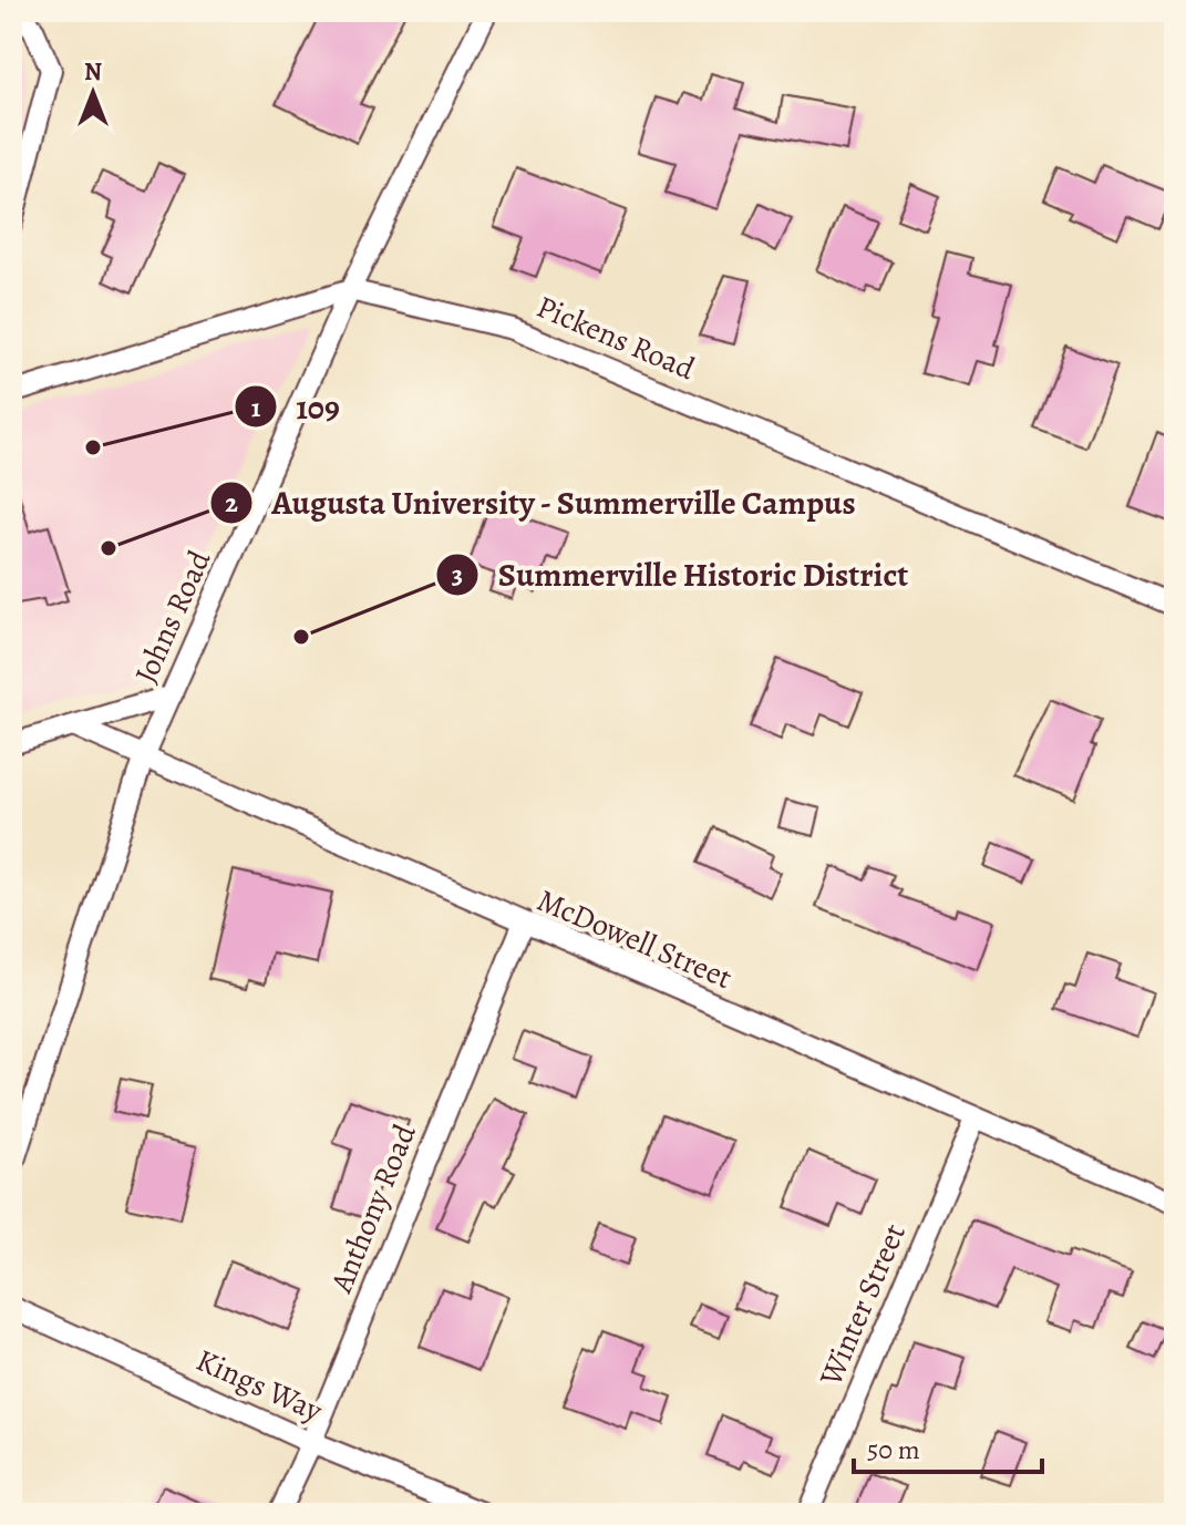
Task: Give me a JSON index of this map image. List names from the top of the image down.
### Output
{
  "streets": {
    "street": [
      "Pickens Road",
      "Johns Road",
      "McDowell Street",
      "Anthony Road",
      "Winter Street",
      "Kings Way"
    ]
  },
  "crossings": [
    ["Pickens Road", "Johns Road"],
    ["Johns Road", "McDowell Street"],
    ["McDowell Street", "Anthony Road"],
    ["McDowell Street", "Winter Street"],
    ["Anthony Road", "Kings Way"]
  ],
  "places": ["109", "Augusta University - Summerville Campus", "Summerville Historic District"],
  "scale_bar": "50 m",
  "north": "top"
}
